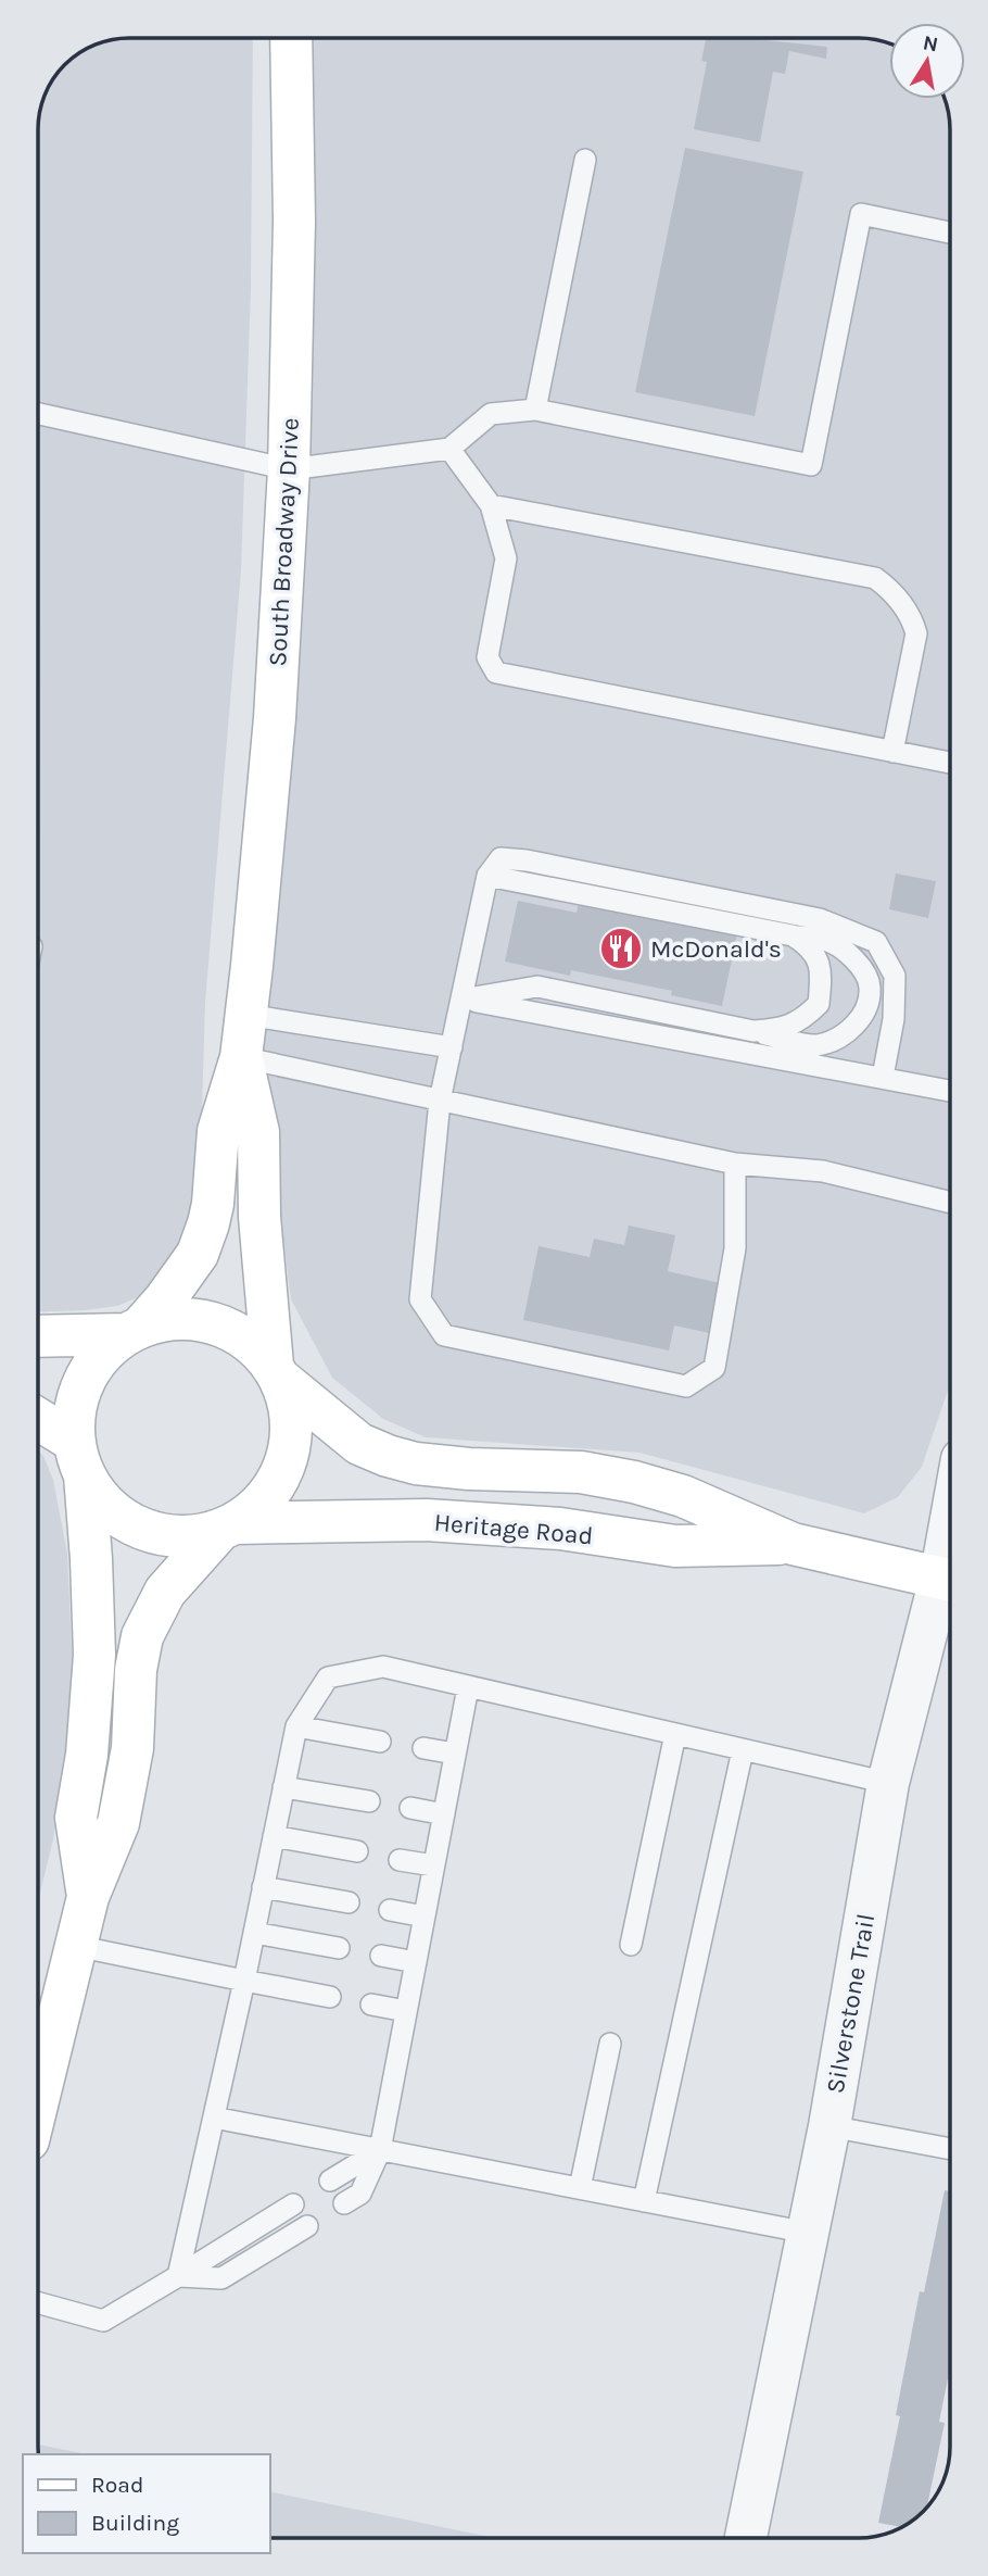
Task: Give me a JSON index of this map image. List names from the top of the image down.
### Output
{
  "streets": {
    "main road": ["South Broadway Drive", "Heritage Road"],
    "street": ["Silverstone Trail"]
  },
  "crossings": [
    ["South Broadway Drive", "Heritage Road"]
  ],
  "places": {
    "restaurant": ["McDonald's"]
  },
  "legend": ["Road", "Building"],
  "north": "top"
}
